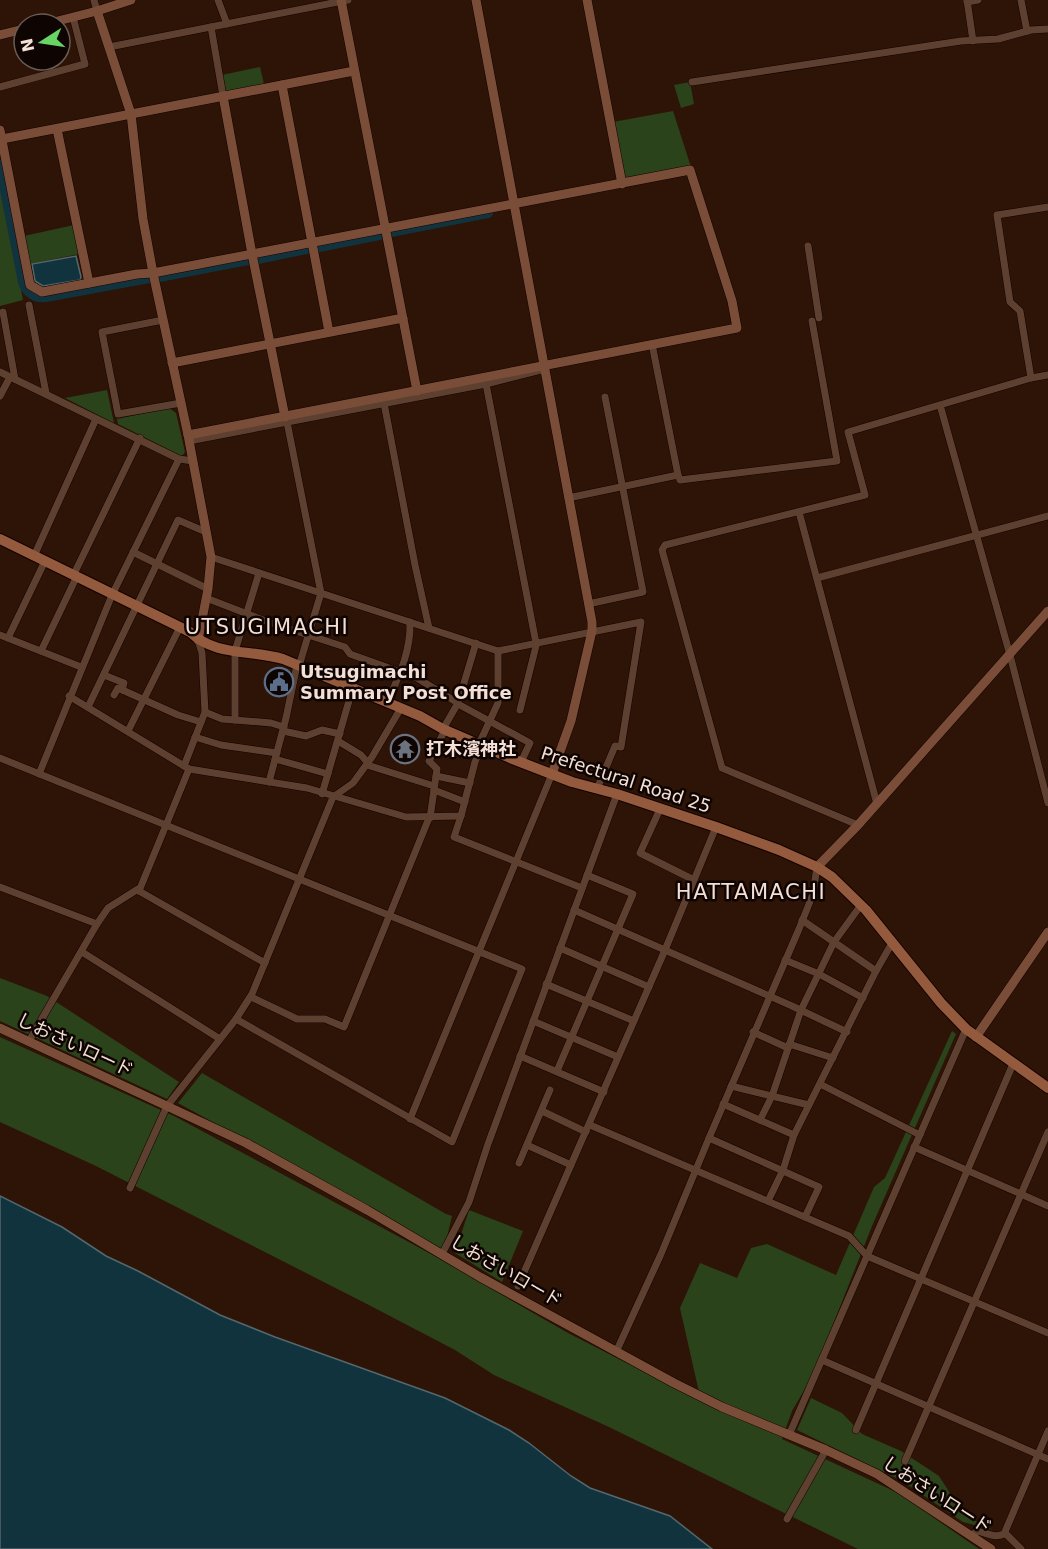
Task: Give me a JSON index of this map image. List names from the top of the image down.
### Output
{
  "streets": {
    "main road": ["Prefectural Road 25"],
    "street": ["しおさいロード"]
  },
  "districts": ["UTSUGIMACHI", "HATTAMACHI"],
  "places": {
    "public building": ["Utsugimachi Summary Post Office"],
    "temple": ["打木濱神社"]
  },
  "north": "left"
}
